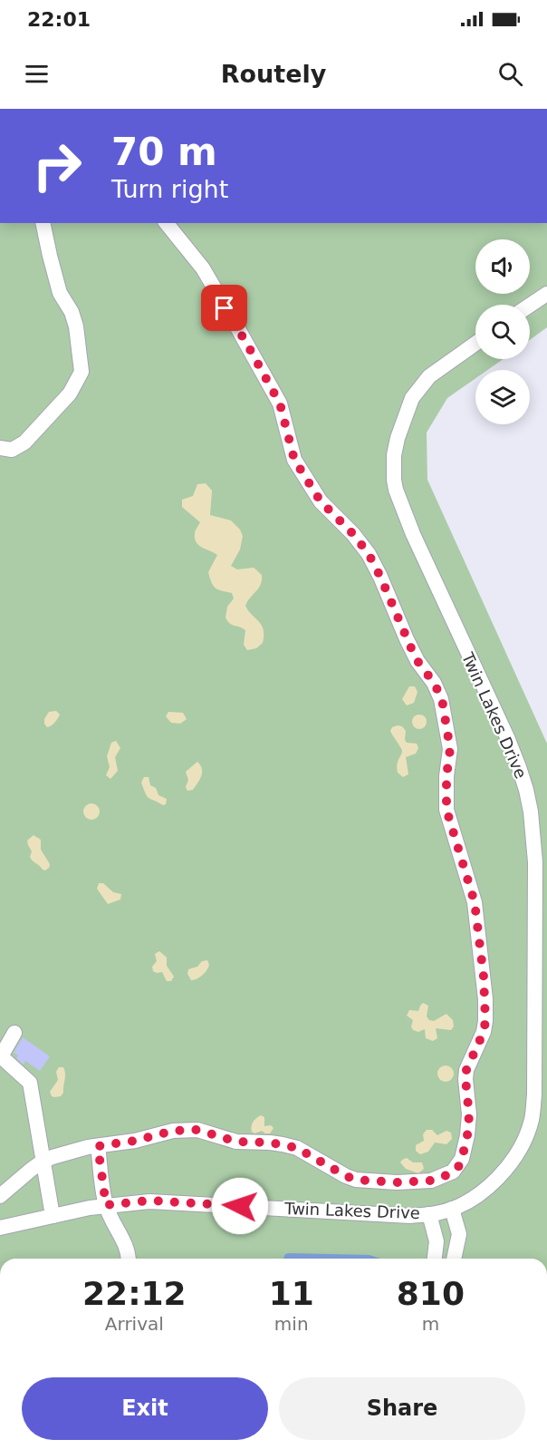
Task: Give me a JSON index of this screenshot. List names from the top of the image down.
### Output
{
  "streets": {
    "street": ["Twin Lakes Drive"]
  },
  "page": {
    "status": "22:01",
    "header": "Routely",
    "turn": ["70 m", "Turn right"],
    "eta": [
      "22:12",
      "Arrival",
      "11",
      "min",
      "810",
      "m"
    ],
    "buttons": ["Exit", "Share"]
  }
}
